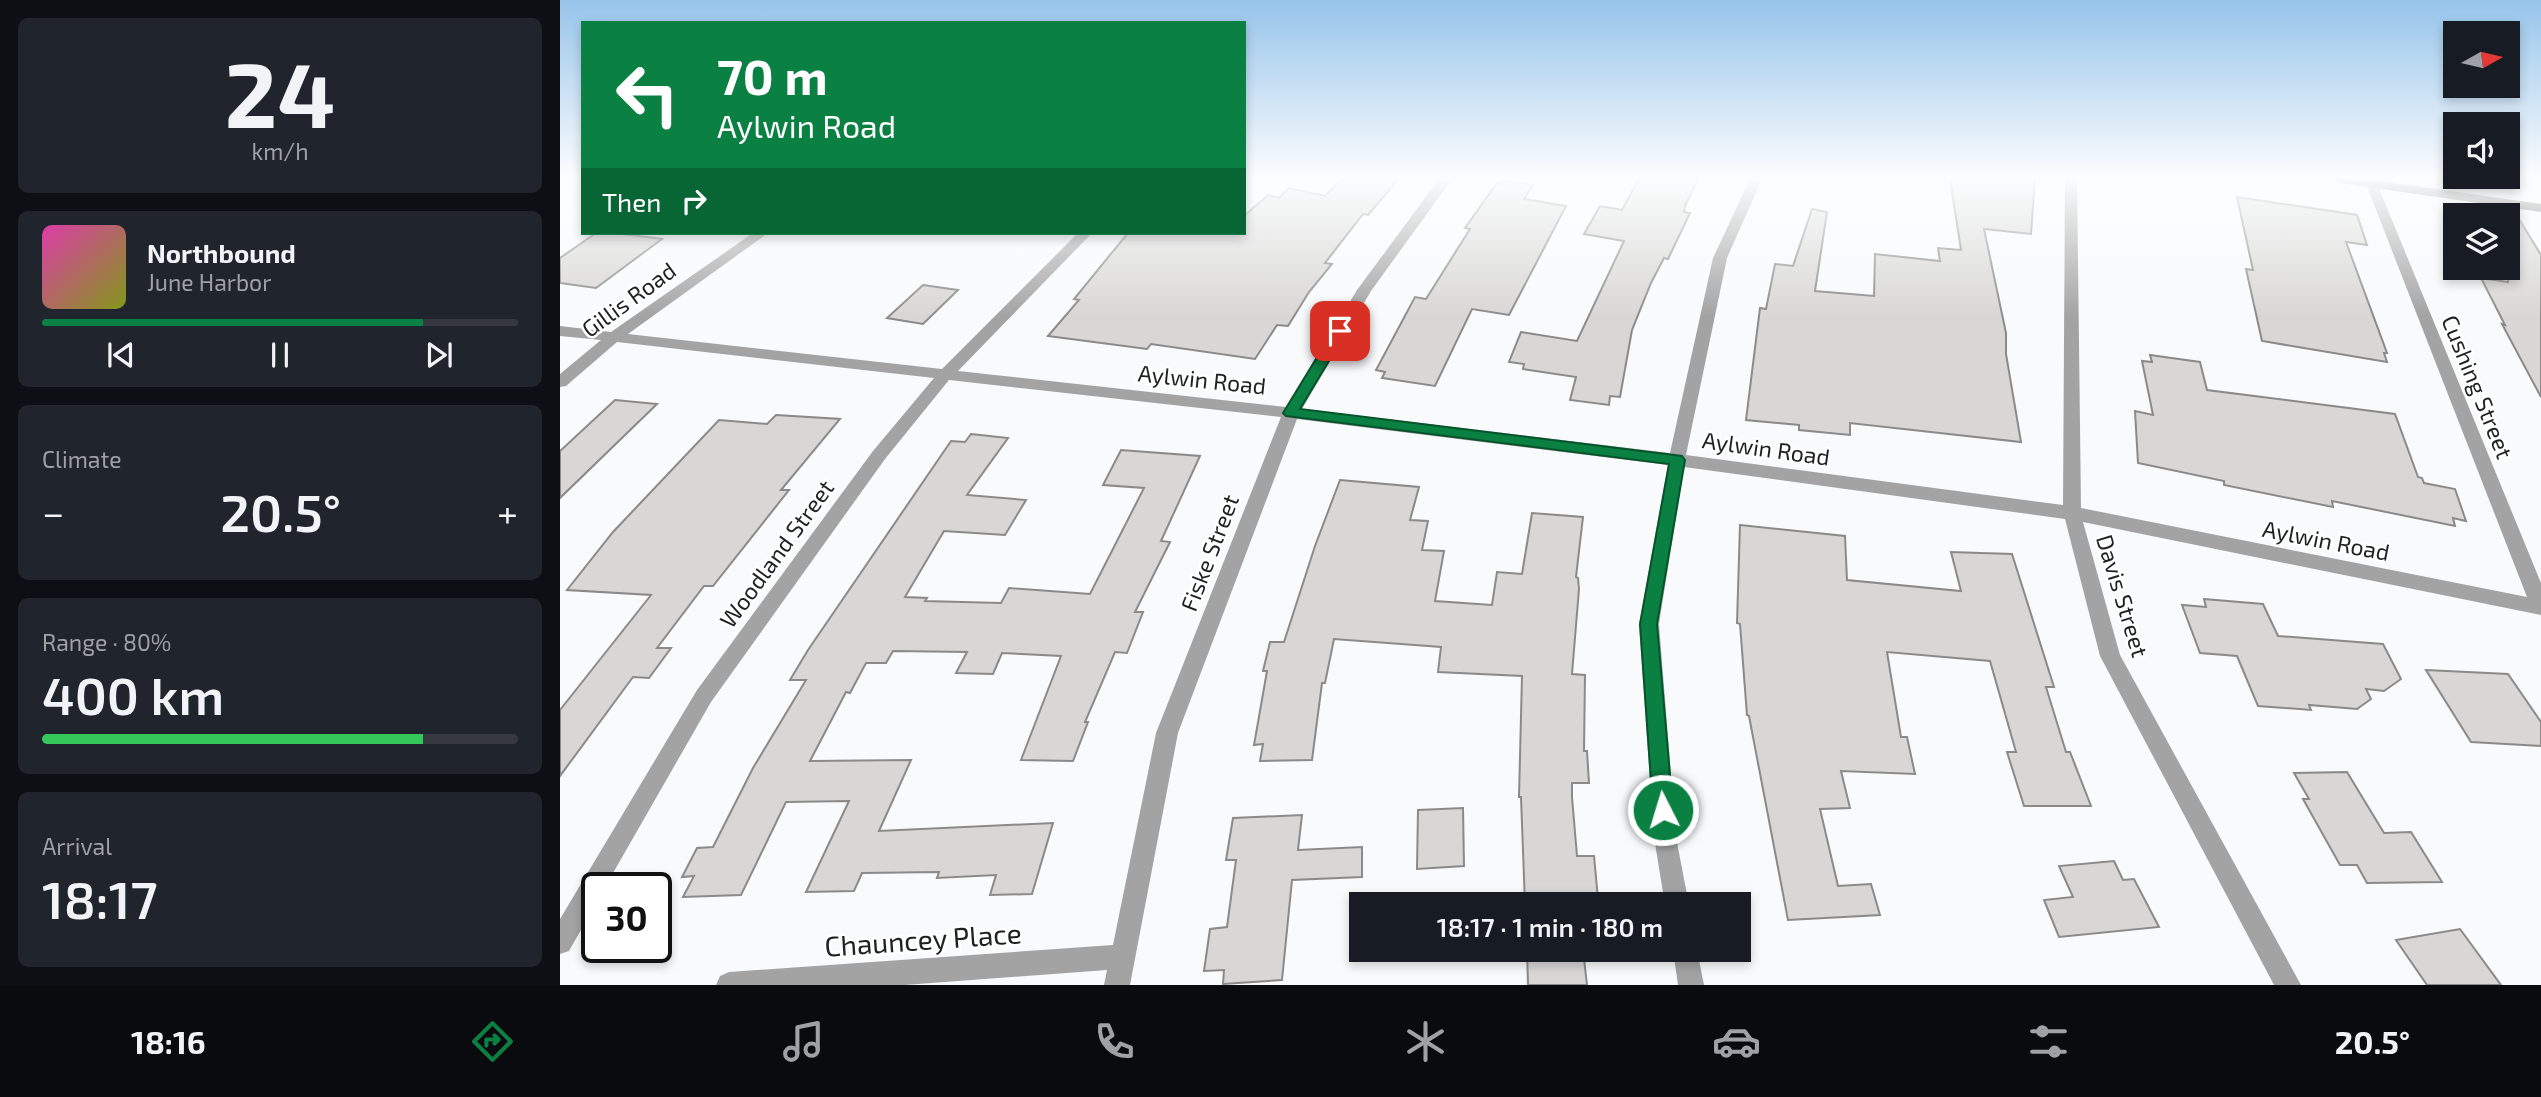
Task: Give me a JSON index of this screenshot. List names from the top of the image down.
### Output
{
  "streets": {
    "street": [
      "Gillis Road",
      "Aylwin Road",
      "Cushing Street",
      "Fiske Street",
      "Woodland Street",
      "Davis Street",
      "Chauncey Place"
    ]
  },
  "crossings": [
    ["Gillis Road", "Aylwin Road"],
    ["Aylwin Road", "Cushing Street"],
    ["Aylwin Road", "Fiske Street"],
    ["Aylwin Road", "Woodland Street"],
    ["Aylwin Road", "Davis Street"],
    ["Fiske Street", "Chauncey Place"]
  ],
  "north": "right",
  "page": {
    "tile": [
      ["24", "km/h"],
      "Climate",
      ["Range · 80%", "400 km"],
      ["Arrival", "18:17"]
    ],
    "turn": ["70 m", "Aylwin Road"],
    "then": "Then",
    "song": ["Northbound", "June Harbor"],
    "heat": ["−", "20.5°", "+"],
    "limit": "30",
    "trip": "18:17 · 1 min · 180 m",
    "tabs": ["18:16", "20.5°"]
  }
}
